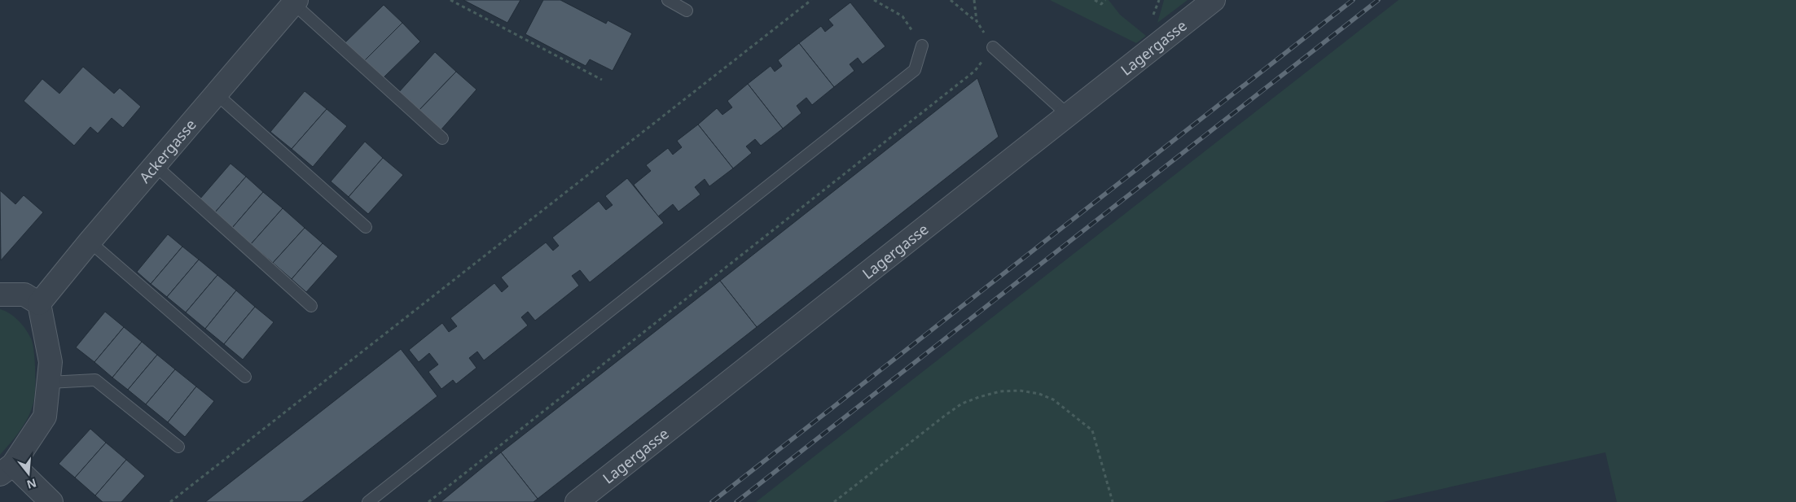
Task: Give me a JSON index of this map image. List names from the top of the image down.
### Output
{
  "streets": {
    "street": ["Lagergasse", "Ackergasse"]
  },
  "north": "bottom"
}
